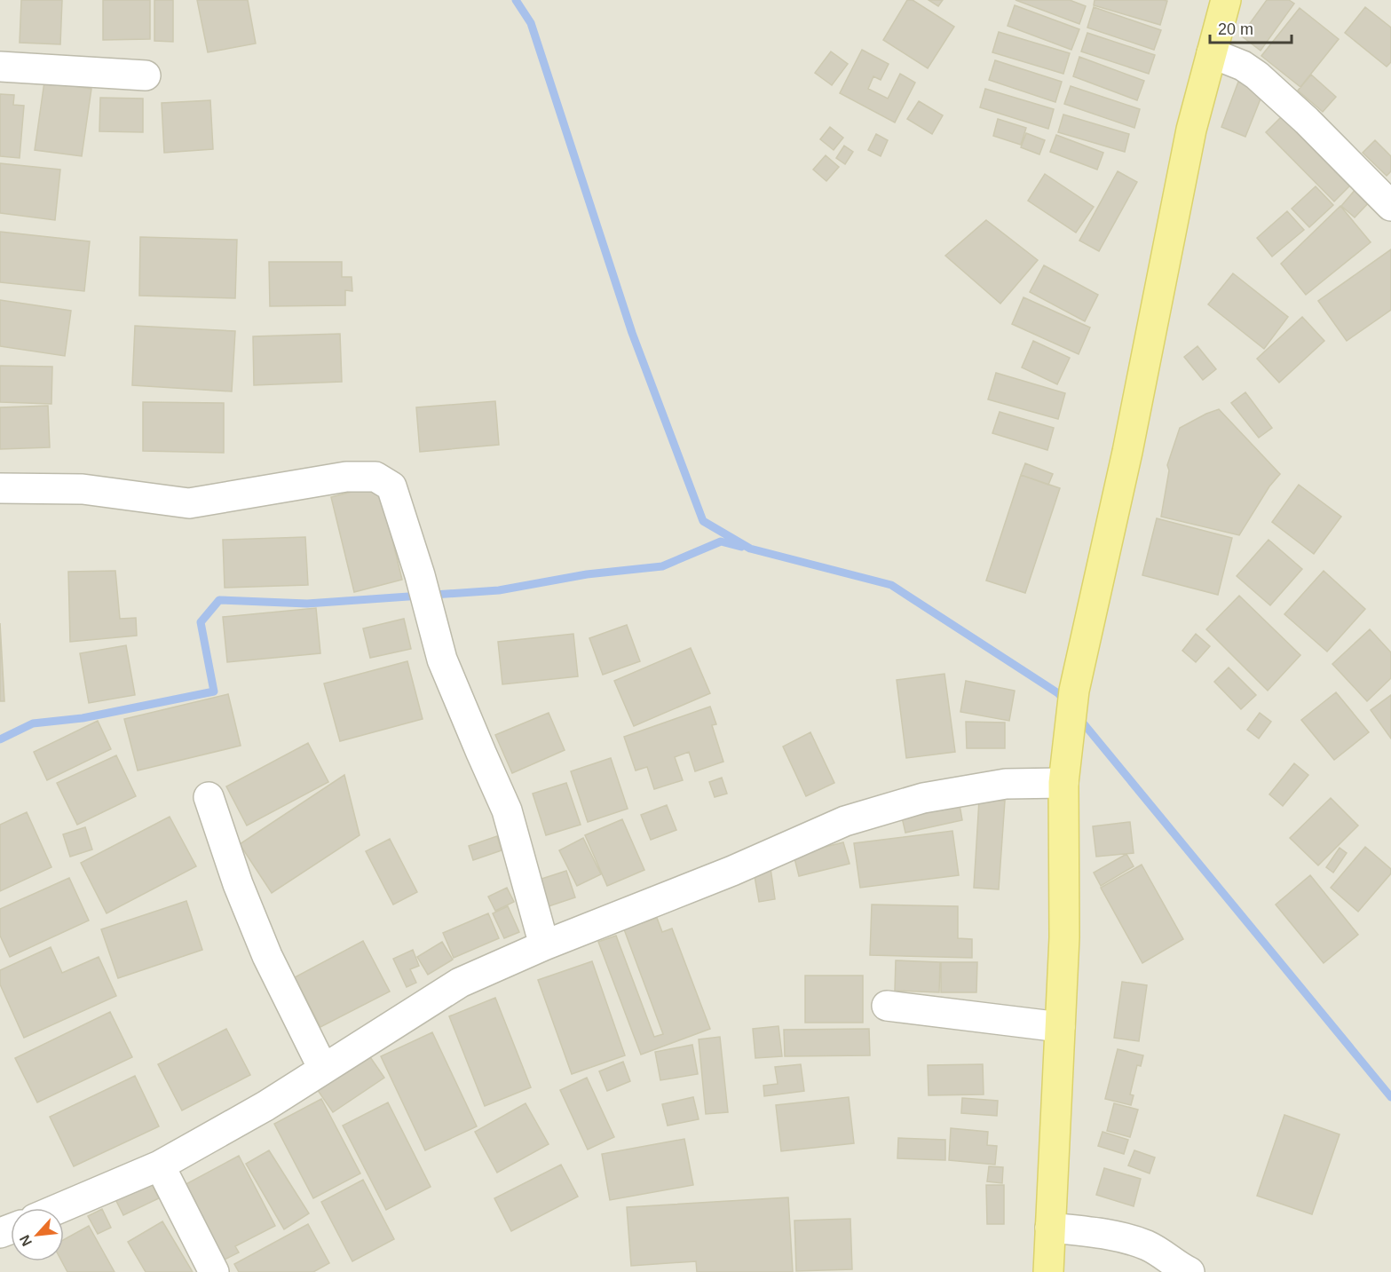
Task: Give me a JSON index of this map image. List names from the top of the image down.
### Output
{
  "scale_bar": "20 m",
  "north": "bottom left"
}
